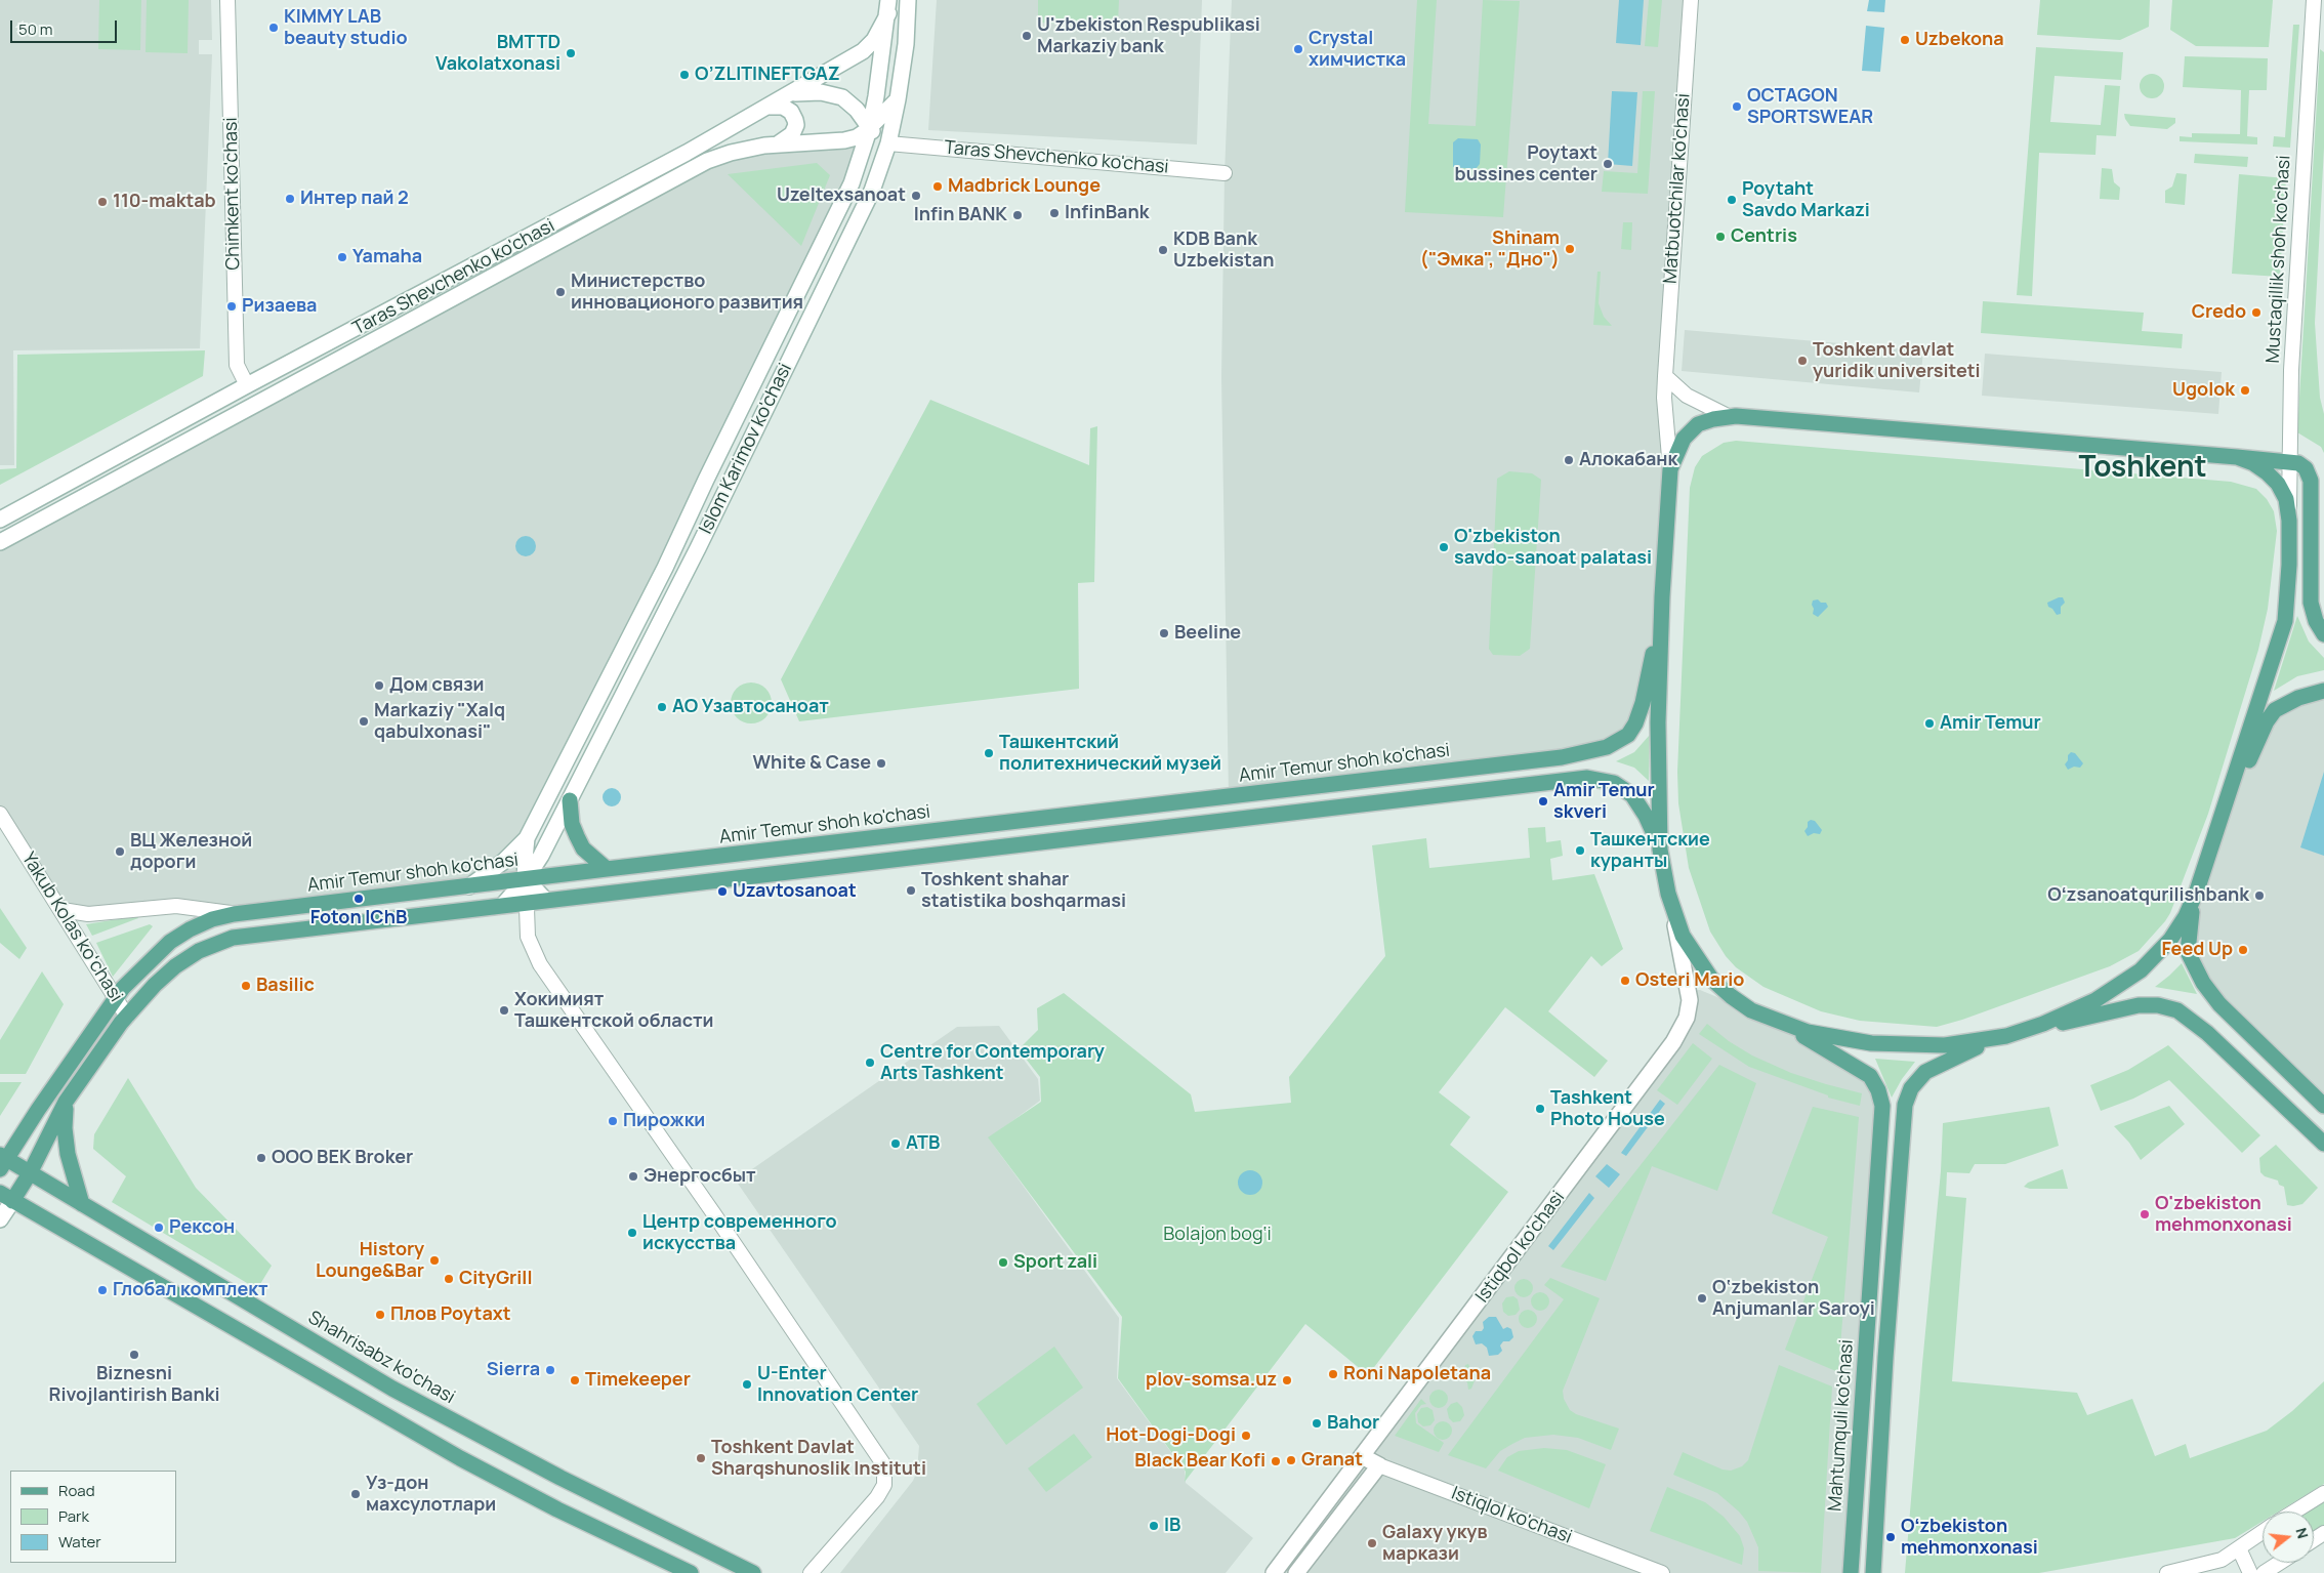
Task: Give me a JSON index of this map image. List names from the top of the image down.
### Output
{
  "streets": {
    "main road": [
      "Taras Shevchenko ko'chasi",
      "Islom Karimov ko'chasi",
      "Amir Temur shoh ko'chasi",
      "Istiqbol ko'chasi",
      "Shahrisabz ko'chasi",
      "Mahtumquli ko'chasi",
      "Istiqlol ko'chasi"
    ],
    "street": [
      "Matbuotchilar ko'chasi",
      "Chimkent ko'chasi",
      "Mustaqillik shoh ko'chasi",
      "Yakub Kolas koʻchasi"
    ]
  },
  "crossings": [
    ["Taras Shevchenko ko'chasi", "Chimkent ko'chasi"],
    ["Taras Shevchenko ko'chasi", "Islom Karimov ko'chasi"],
    ["Islom Karimov ko'chasi", "Amir Temur shoh ko'chasi"],
    ["Amir Temur shoh ko'chasi", "Yakub Kolas koʻchasi"],
    ["Amir Temur shoh ko'chasi", "Shahrisabz ko'chasi"],
    ["Istiqbol ko'chasi", "Istiqlol ko'chasi"]
  ],
  "districts": ["Toshkent"],
  "parks": ["Bolajon bog‘i"],
  "places": [
    "KIMMY LAB beauty studio",
    "U'zbekiston Respublikasi Markaziy bank",
    "Uzbekona",
    "Crystal химчистка",
    "BMTTD Vakolatxonasi",
    "O’ZLITINEFTGAZ",
    "OCTAGON SPORTSWEAR",
    "Poytaxt bussines center",
    "Madbrick Lounge",
    "Uzeltexsanoat",
    "Интер пай 2",
    "Poytaht Savdo Markazi",
    "110-maktab",
    "InfinBank",
    "Infin BANK",
    "Centris",
    "Shinam (\"Эмка\", \"Дно\")",
    "KDB Bank Uzbekistan",
    "Yamaha",
    "Министерство инновационого развития",
    "Ризаева",
    "Credo",
    "Toshkent davlat yuridik universiteti",
    "Ugolok",
    "Алокабанк",
    "O'zbekiston savdo-sanoat palatasi",
    "Beeline",
    "Дом связи",
    "АО Узавтосаноат",
    "Markaziy \"Xalq qabulxonasi\"",
    "Amir Temur",
    "Ташкентский политехнический музей",
    "White & Case",
    "Amir Temur skveri",
    "Ташкентские куранты",
    "ВЦ Железной дороги",
    "Toshkent shahar statistika boshqarmasi",
    "Uzavtosanoat",
    "Oʻzsanoatqurilishbank",
    "Foton IChB",
    "Feed Up",
    "Osteri Mario",
    "Basilic",
    "Хокимият Ташкентской области",
    "Centre for Contemporary Arts Tashkent",
    "Tashkent Photo House",
    "Пирожки",
    "ATB",
    "ООО BEK Broker",
    "Энергосбыт",
    "O'zbekiston mehmonxonasi",
    "Рексон",
    "Центр современного искусства",
    "History Lounge&Bar",
    "Sport zali",
    "CityGrill",
    "Глобал комплект",
    "O‘zbekiston Anjumanlar Saroyi",
    "Плов Poytaxt",
    "Biznesni Rivojlantirish Banki",
    "Sierra",
    "Roni Napoletana",
    "Timekeeper",
    "plov-somsa.uz",
    "U-Enter Innovation Center",
    "Bahor",
    "Hot-Dogi-Dogi",
    "Toshkent Davlat Sharqshunoslik Instituti",
    "Granat",
    "Black Bear Kofi",
    "Уз-дон махсулотлари",
    "IB",
    "Oʻzbekiston mehmonxonasi",
    "Galaxy укув маркази"
  ],
  "legend": ["Road", "Park", "Water"],
  "scale_bar": "50 m",
  "north": "right"
}
